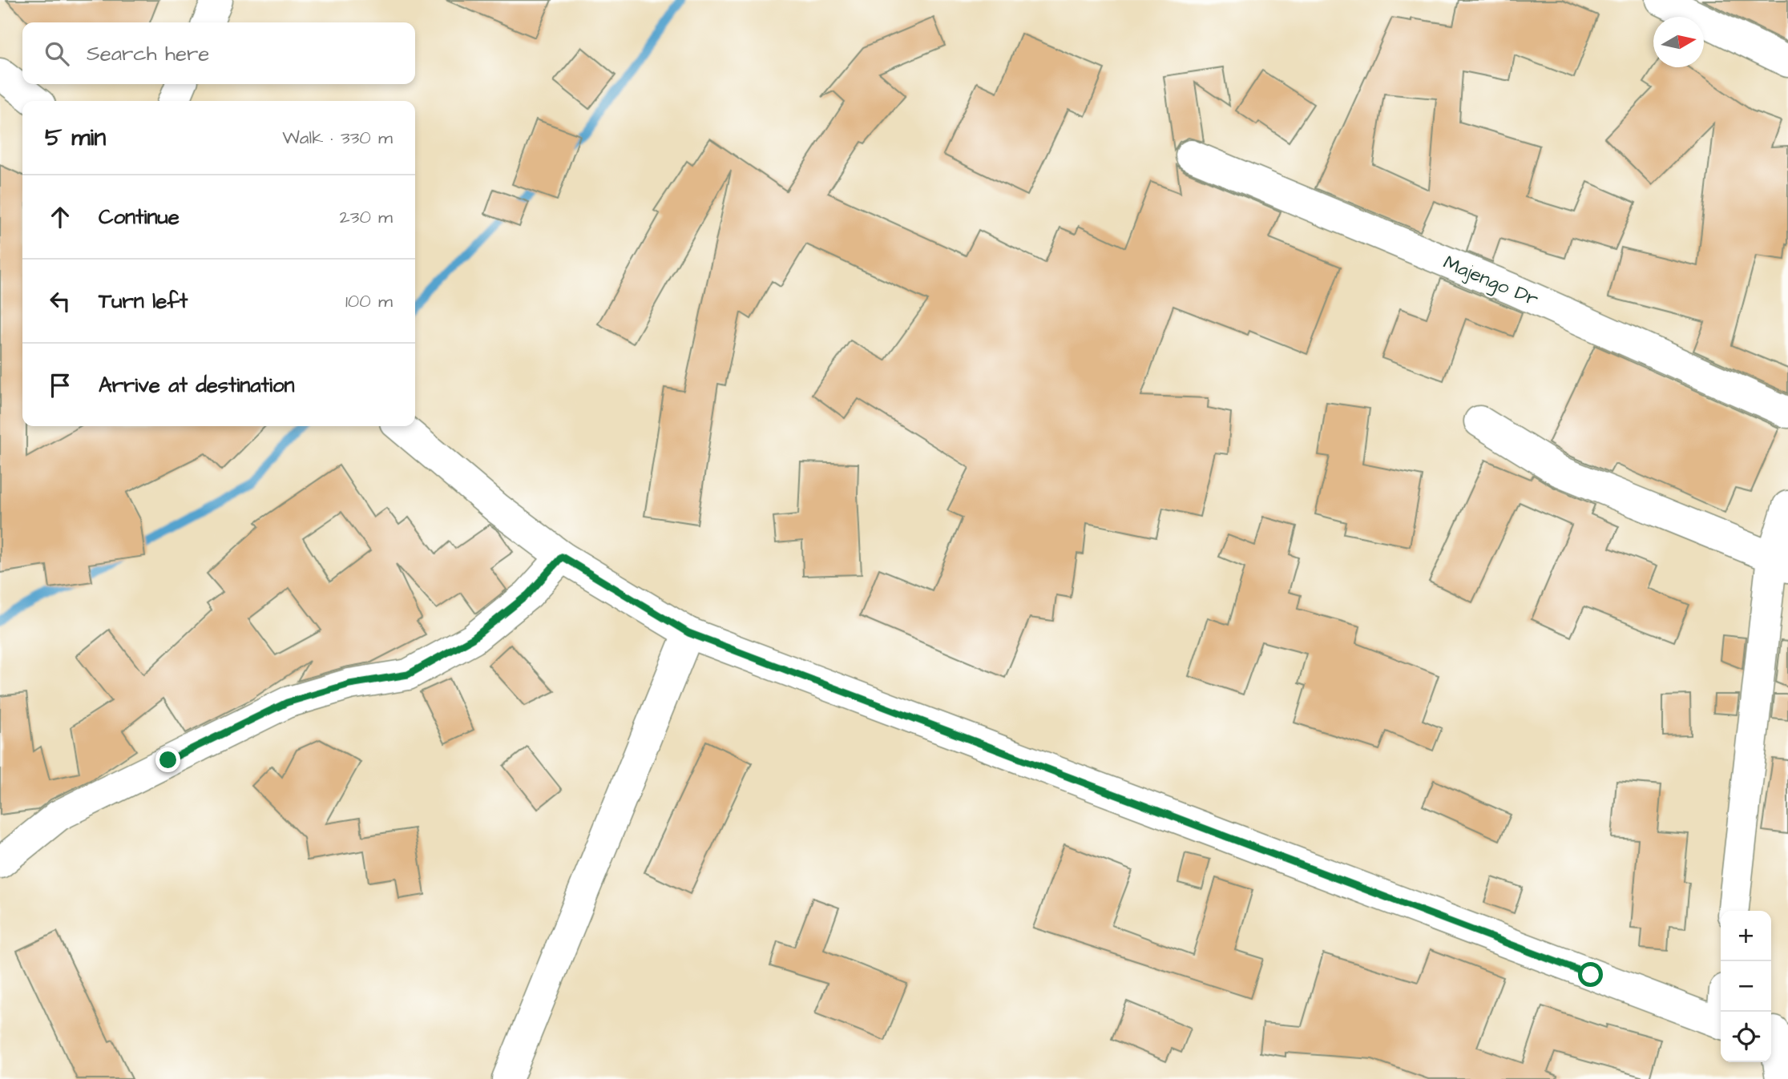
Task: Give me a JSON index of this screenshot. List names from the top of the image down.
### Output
{
  "streets": {
    "street": ["Majengo Dr"]
  },
  "north": "right",
  "page": {
    "search": "Search here",
    "heading": ["5 min", "Walk · 330 m"],
    "list": [
      ["Continue", "230 m"],
      ["Turn left", "100 m"],
      "Arrive at destination"
    ],
    "map_buttons": ["+", "−"]
  }
}
